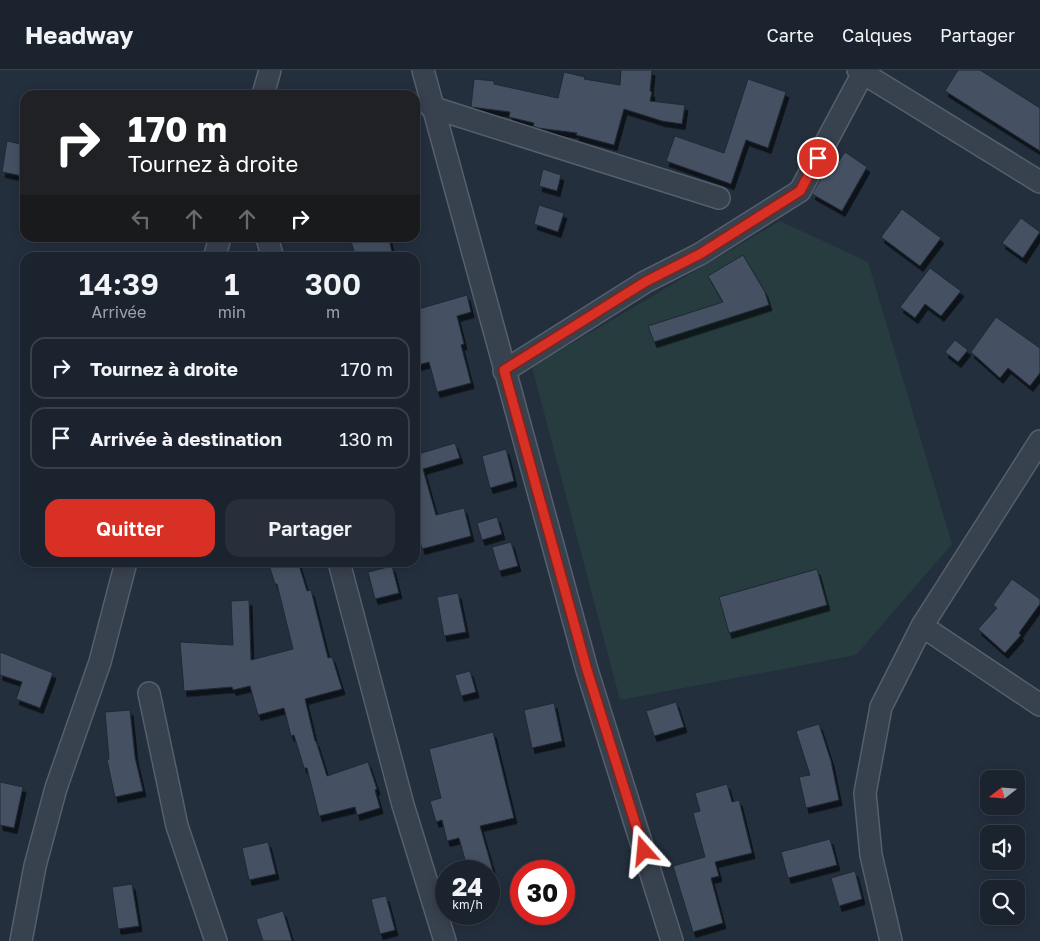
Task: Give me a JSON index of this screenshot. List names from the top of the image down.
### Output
{
  "north": "left",
  "page": {
    "header": "Headway",
    "nav": ["Carte", "Calques", "Partager"],
    "turn": ["170 m", "Tournez à droite"],
    "eta": [
      "14:39",
      "Arrivée",
      "1",
      "min",
      "300",
      "m"
    ],
    "list": [
      {
        "name": "Tournez à droite",
        "value": "170 m"
      },
      {
        "name": "Arrivée à destination",
        "value": "130 m"
      }
    ],
    "buttons": ["Quitter", "Partager"],
    "speed": "24 km/h",
    "limit": "30"
  }
}
